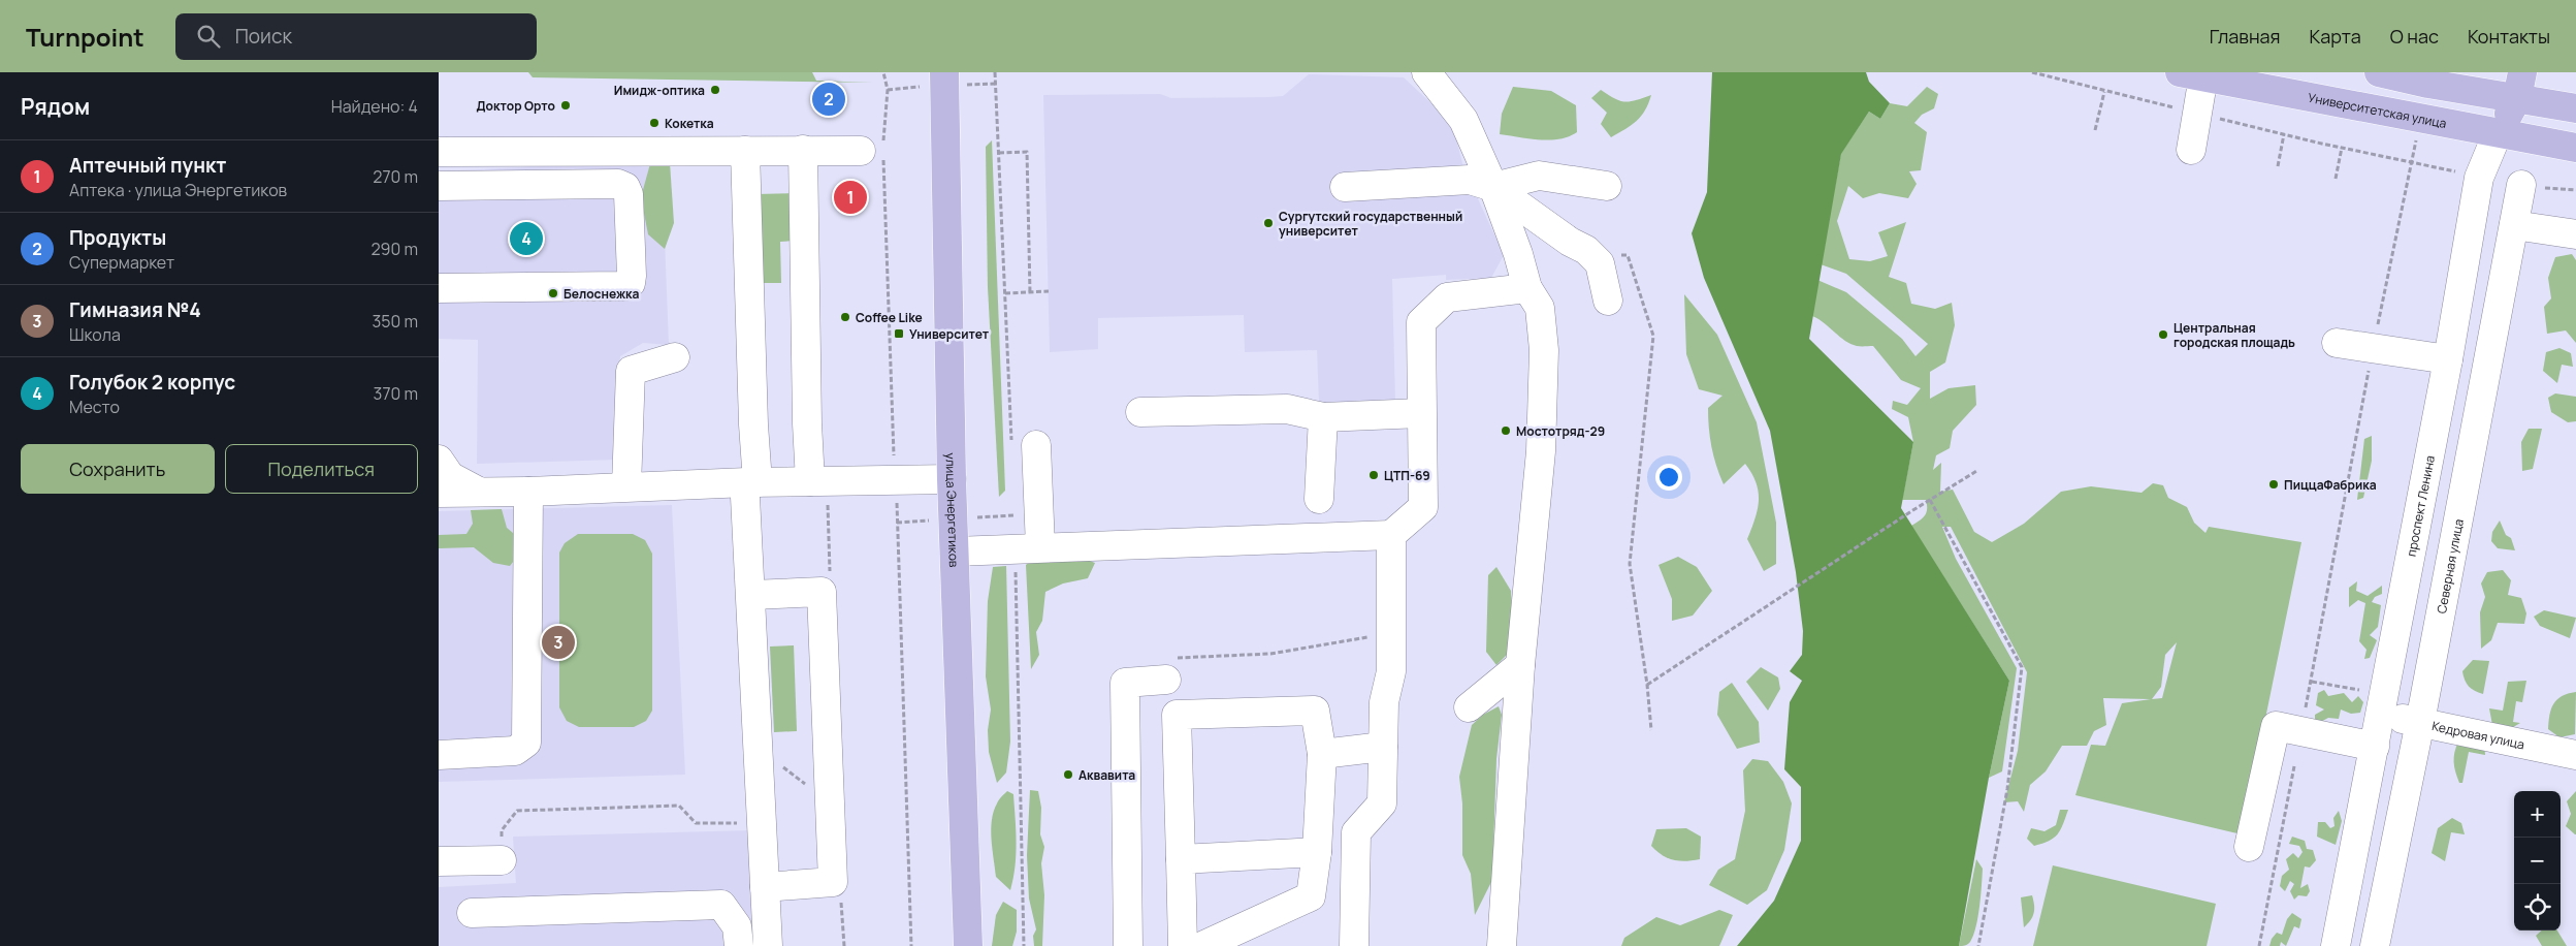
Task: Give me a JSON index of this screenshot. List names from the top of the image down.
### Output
{
  "streets": {
    "main road": ["Университетская улица", "проспект Ленина", "улица Энергетиков"],
    "street": ["Северная улица", "Кедровая улица"]
  },
  "crossings": [
    ["Университетская улица", "проспект Ленина"],
    ["проспект Ленина", "Кедровая улица"],
    ["Северная улица", "Кедровая улица"]
  ],
  "places": {
    "other": [
      "Имидж-оптика",
      "Доктор Орто",
      "Кокетка",
      "Сургутский государственный университет",
      "Белоснежка",
      "Coffee Like",
      "Центральная городская площадь",
      "Мостотряд-29",
      "ЦТП-69",
      "ПиццаФабрика",
      "Аквавита"
    ],
    "transit": ["Университет"]
  },
  "page": {
    "header": "Turnpoint",
    "search": "Поиск",
    "nav": [
      "Главная",
      "Карта",
      "О нас",
      "Контакты"
    ],
    "heading": ["Рядом", "Найдено: 4"],
    "pins": [
      "2",
      "1",
      "4",
      "3"
    ],
    "list": [
      {
        "mark": "1",
        "name": "Аптечный пункт",
        "note": "Аптека · улица Энергетиков",
        "value": "270 m"
      },
      {
        "mark": "2",
        "name": "Продукты",
        "note": "Супермаркет",
        "value": "290 m"
      },
      {
        "mark": "3",
        "name": "Гимназия №4",
        "note": "Школа",
        "value": "350 m"
      },
      {
        "mark": "4",
        "name": "Голубок 2 корпус",
        "note": "Место",
        "value": "370 m"
      }
    ],
    "buttons": ["Сохранить", "Поделиться"],
    "map_buttons": ["+", "−"]
  }
}
